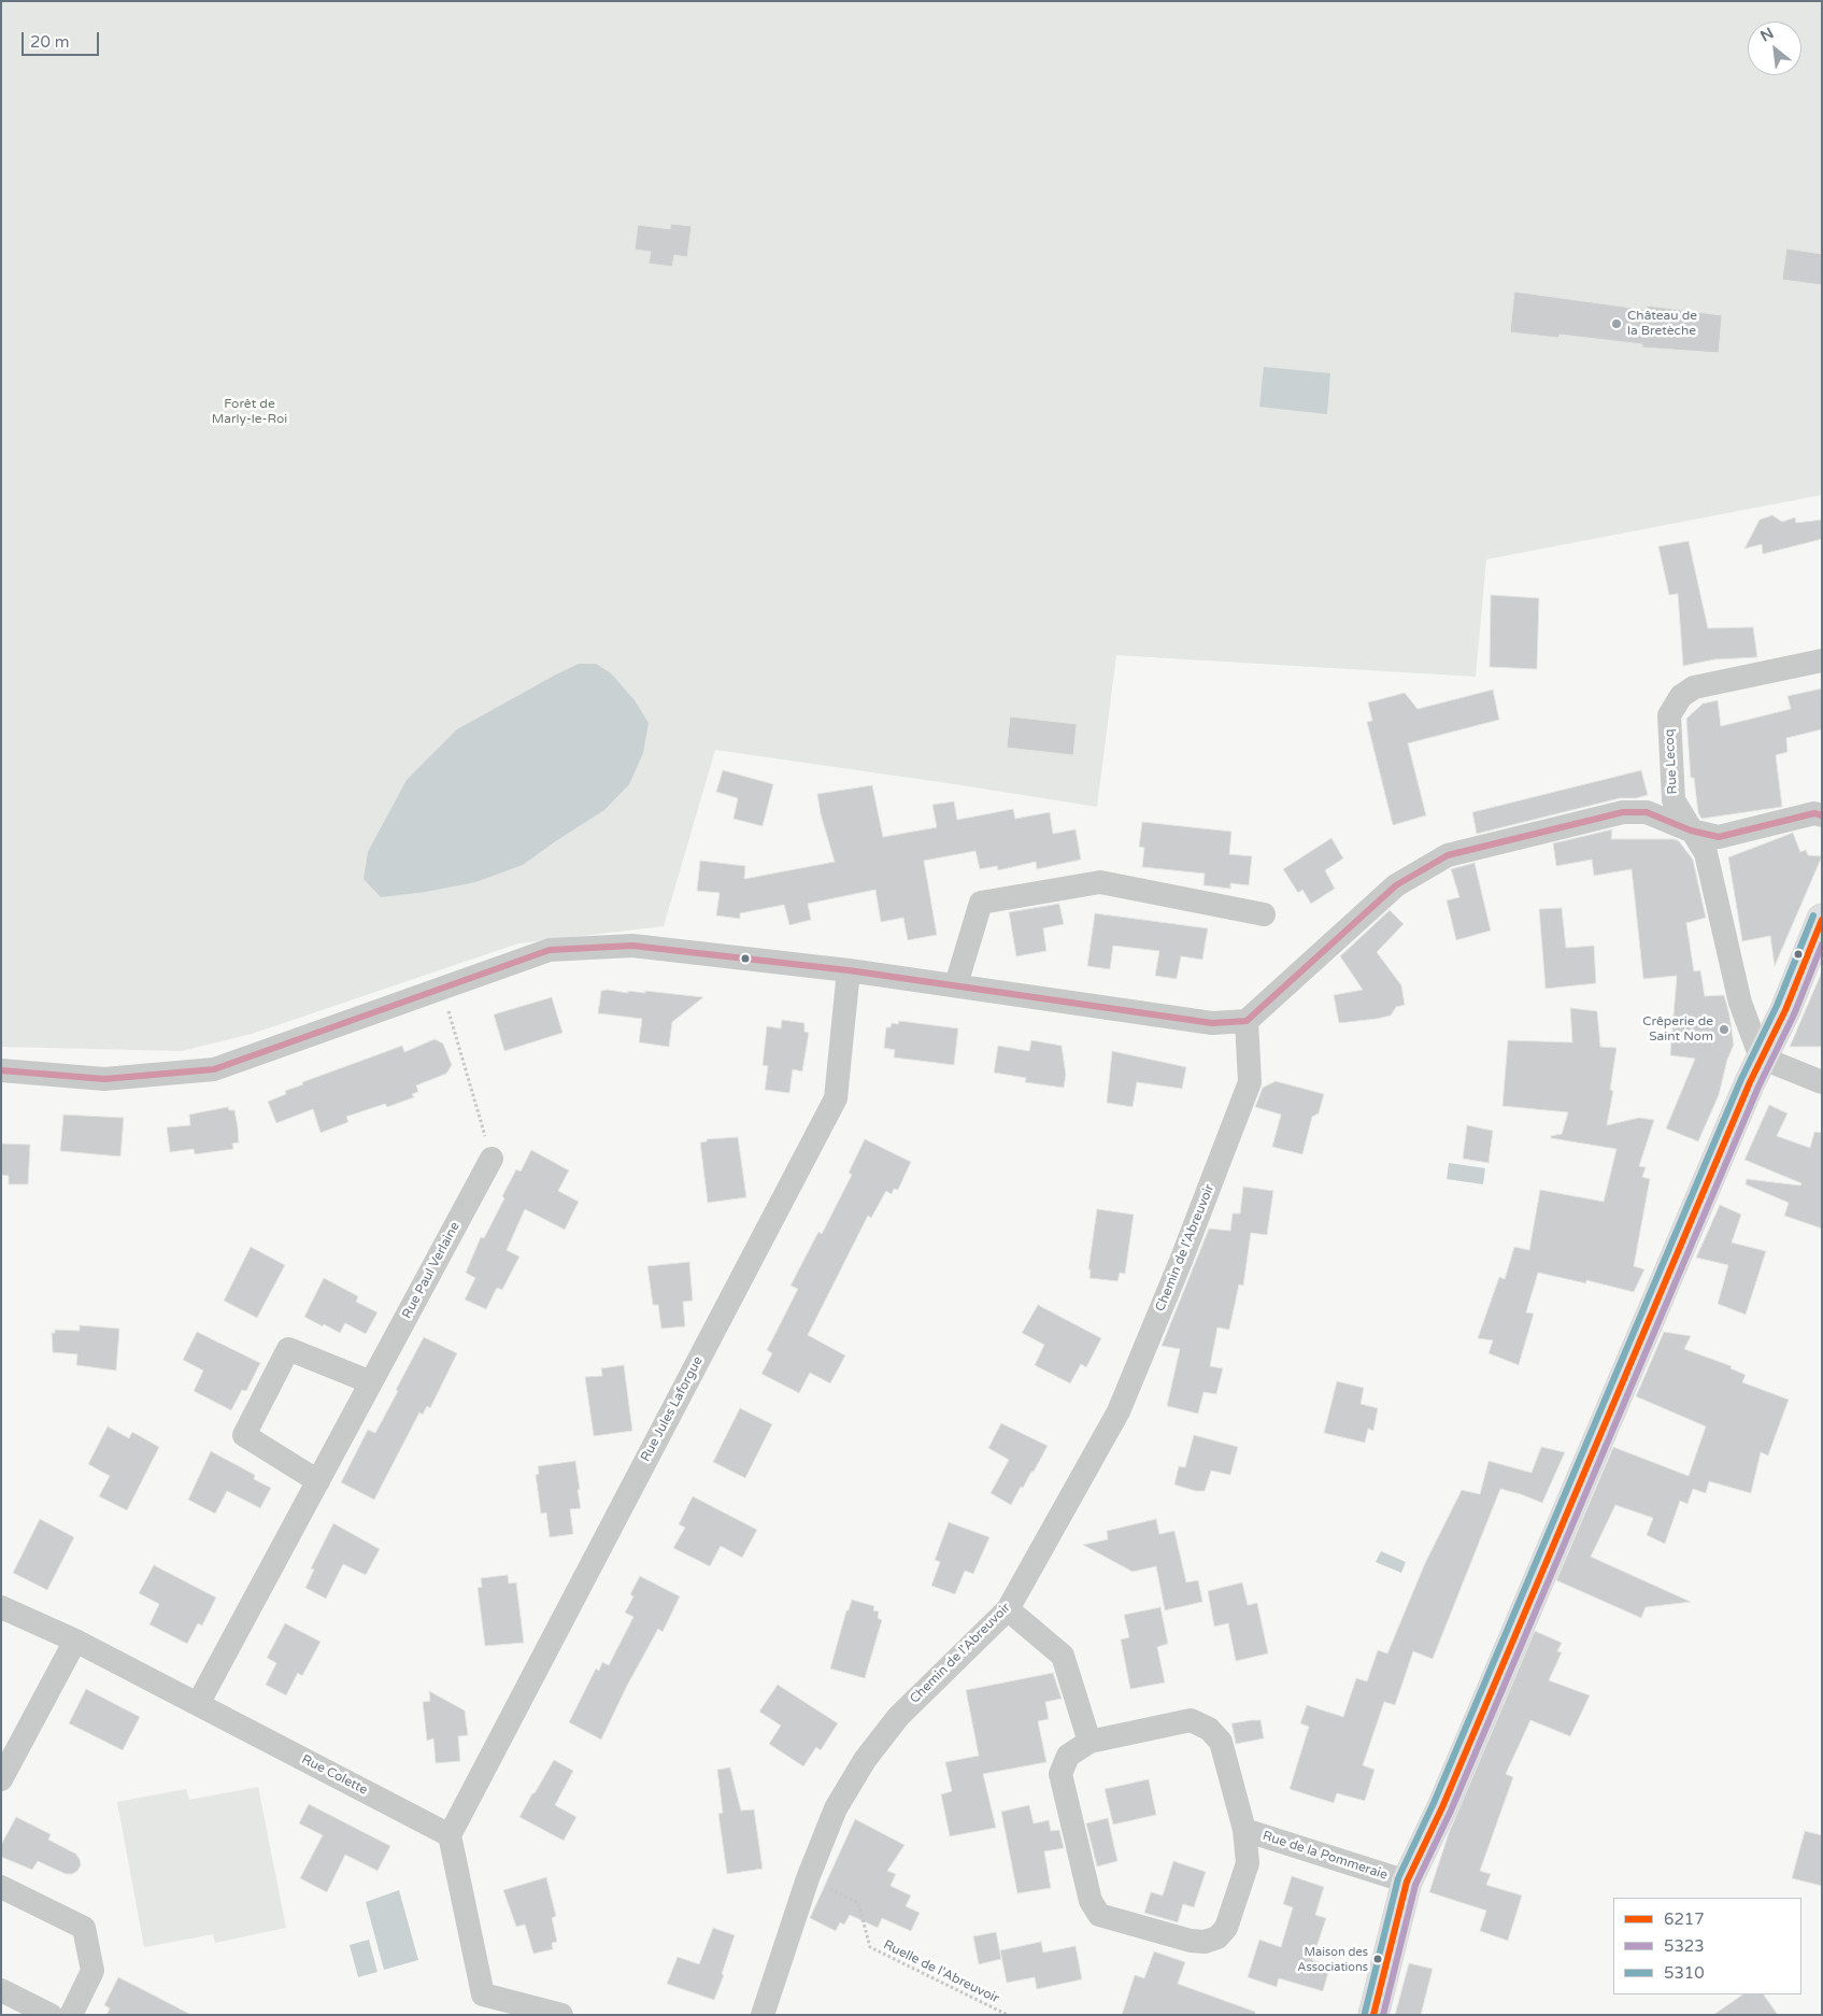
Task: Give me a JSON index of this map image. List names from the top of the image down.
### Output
{
  "streets": {
    "street": [
      "Rue Lecoq",
      "Chemin de l'Abreuvoir",
      "Rue Paul Verlaine",
      "Rue Jules Laforgue",
      "Rue Colette",
      "Rue de la Pommeraie"
    ],
    "path": ["Ruelle de l'Abreuvoir"]
  },
  "crossings": [
    ["Chemin de l'Abreuvoir", "Ruelle de l'Abreuvoir"],
    ["Rue Paul Verlaine", "Rue Colette"],
    ["Rue Jules Laforgue", "Rue Colette"]
  ],
  "parks": ["Forêt de Marly-le-Roi"],
  "places": ["Château de la Bretèche", "Crêperie de Saint Nom", "Maison des Associations"],
  "lines": ["transit line 5310", "transit line 6217", "transit line 5323"],
  "legend": ["6217", "5323", "5310"],
  "scale_bar": "20 m",
  "north": "top left"
}
